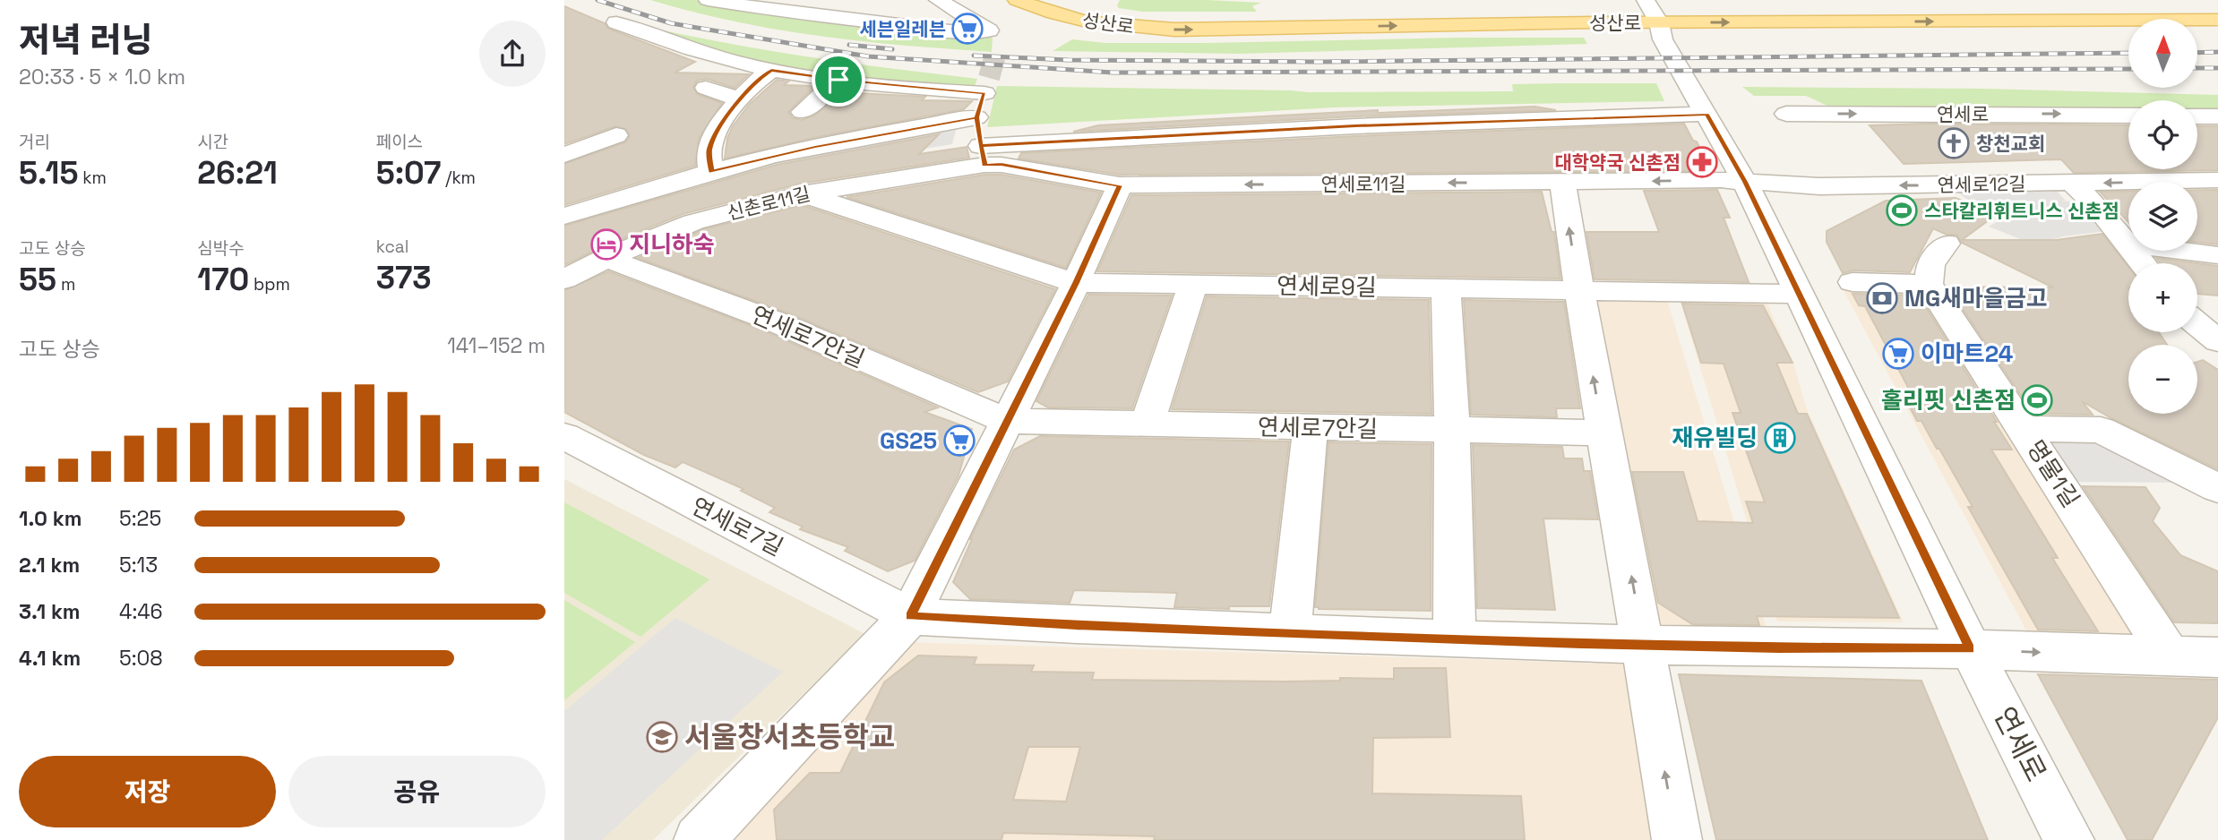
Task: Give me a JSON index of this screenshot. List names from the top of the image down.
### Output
{
  "streets": {
    "main road": ["성산로"],
    "street": [
      "연세로",
      "연세로11길",
      "연세로12길",
      "신촌로11길",
      "연세로9길",
      "연세로7안길",
      "명물1길",
      "연세로7길"
    ]
  },
  "crossings": [
    ["성산로", "연세로"],
    ["연세로", "연세로11길"],
    ["연세로", "연세로12길"],
    ["연세로", "연세로9길"],
    ["연세로", "연세로7길"],
    ["연세로11길", "연세로12길"],
    ["연세로11길", "신촌로11길"],
    ["신촌로11길", "연세로9길"],
    ["신촌로11길", "연세로7안길"]
  ],
  "one_way": ["성산로"],
  "places": {
    "supermarket": ["세븐일레븐", "이마트24", "GS25"],
    "church": ["창천교회"],
    "pharmacy": ["대학약국 신촌점"],
    "sports": ["스타칼리휘트니스 신촌점", "홀리핏 신촌점"],
    "hotel": ["지니하숙"],
    "bank": ["MG새마을금고"],
    "building": ["재유빌딩"],
    "school or university": ["서울창서초등학교"]
  },
  "north": "top",
  "page": {
    "heading": ["저녁 러닝", "20:33 · 5 × 1.0 km"],
    "map_buttons": ["+", "−"],
    "stats": [
      ["거리", "5.15 km"],
      ["시간", "26:21"],
      ["페이스", "5:07 /km"],
      ["고도 상승", "55 m"],
      ["심박수", "170 bpm"],
      ["kcal", "373"]
    ],
    "chart": ["고도 상승", "141–152 m"],
    "list": [
      {
        "name": "1.0 km",
        "note": "5:25"
      },
      {
        "name": "2.1 km",
        "note": "5:13"
      },
      {
        "name": "3.1 km",
        "note": "4:46"
      },
      {
        "name": "4.1 km",
        "note": "5:08"
      }
    ],
    "buttons": ["저장", "공유"]
  }
}
